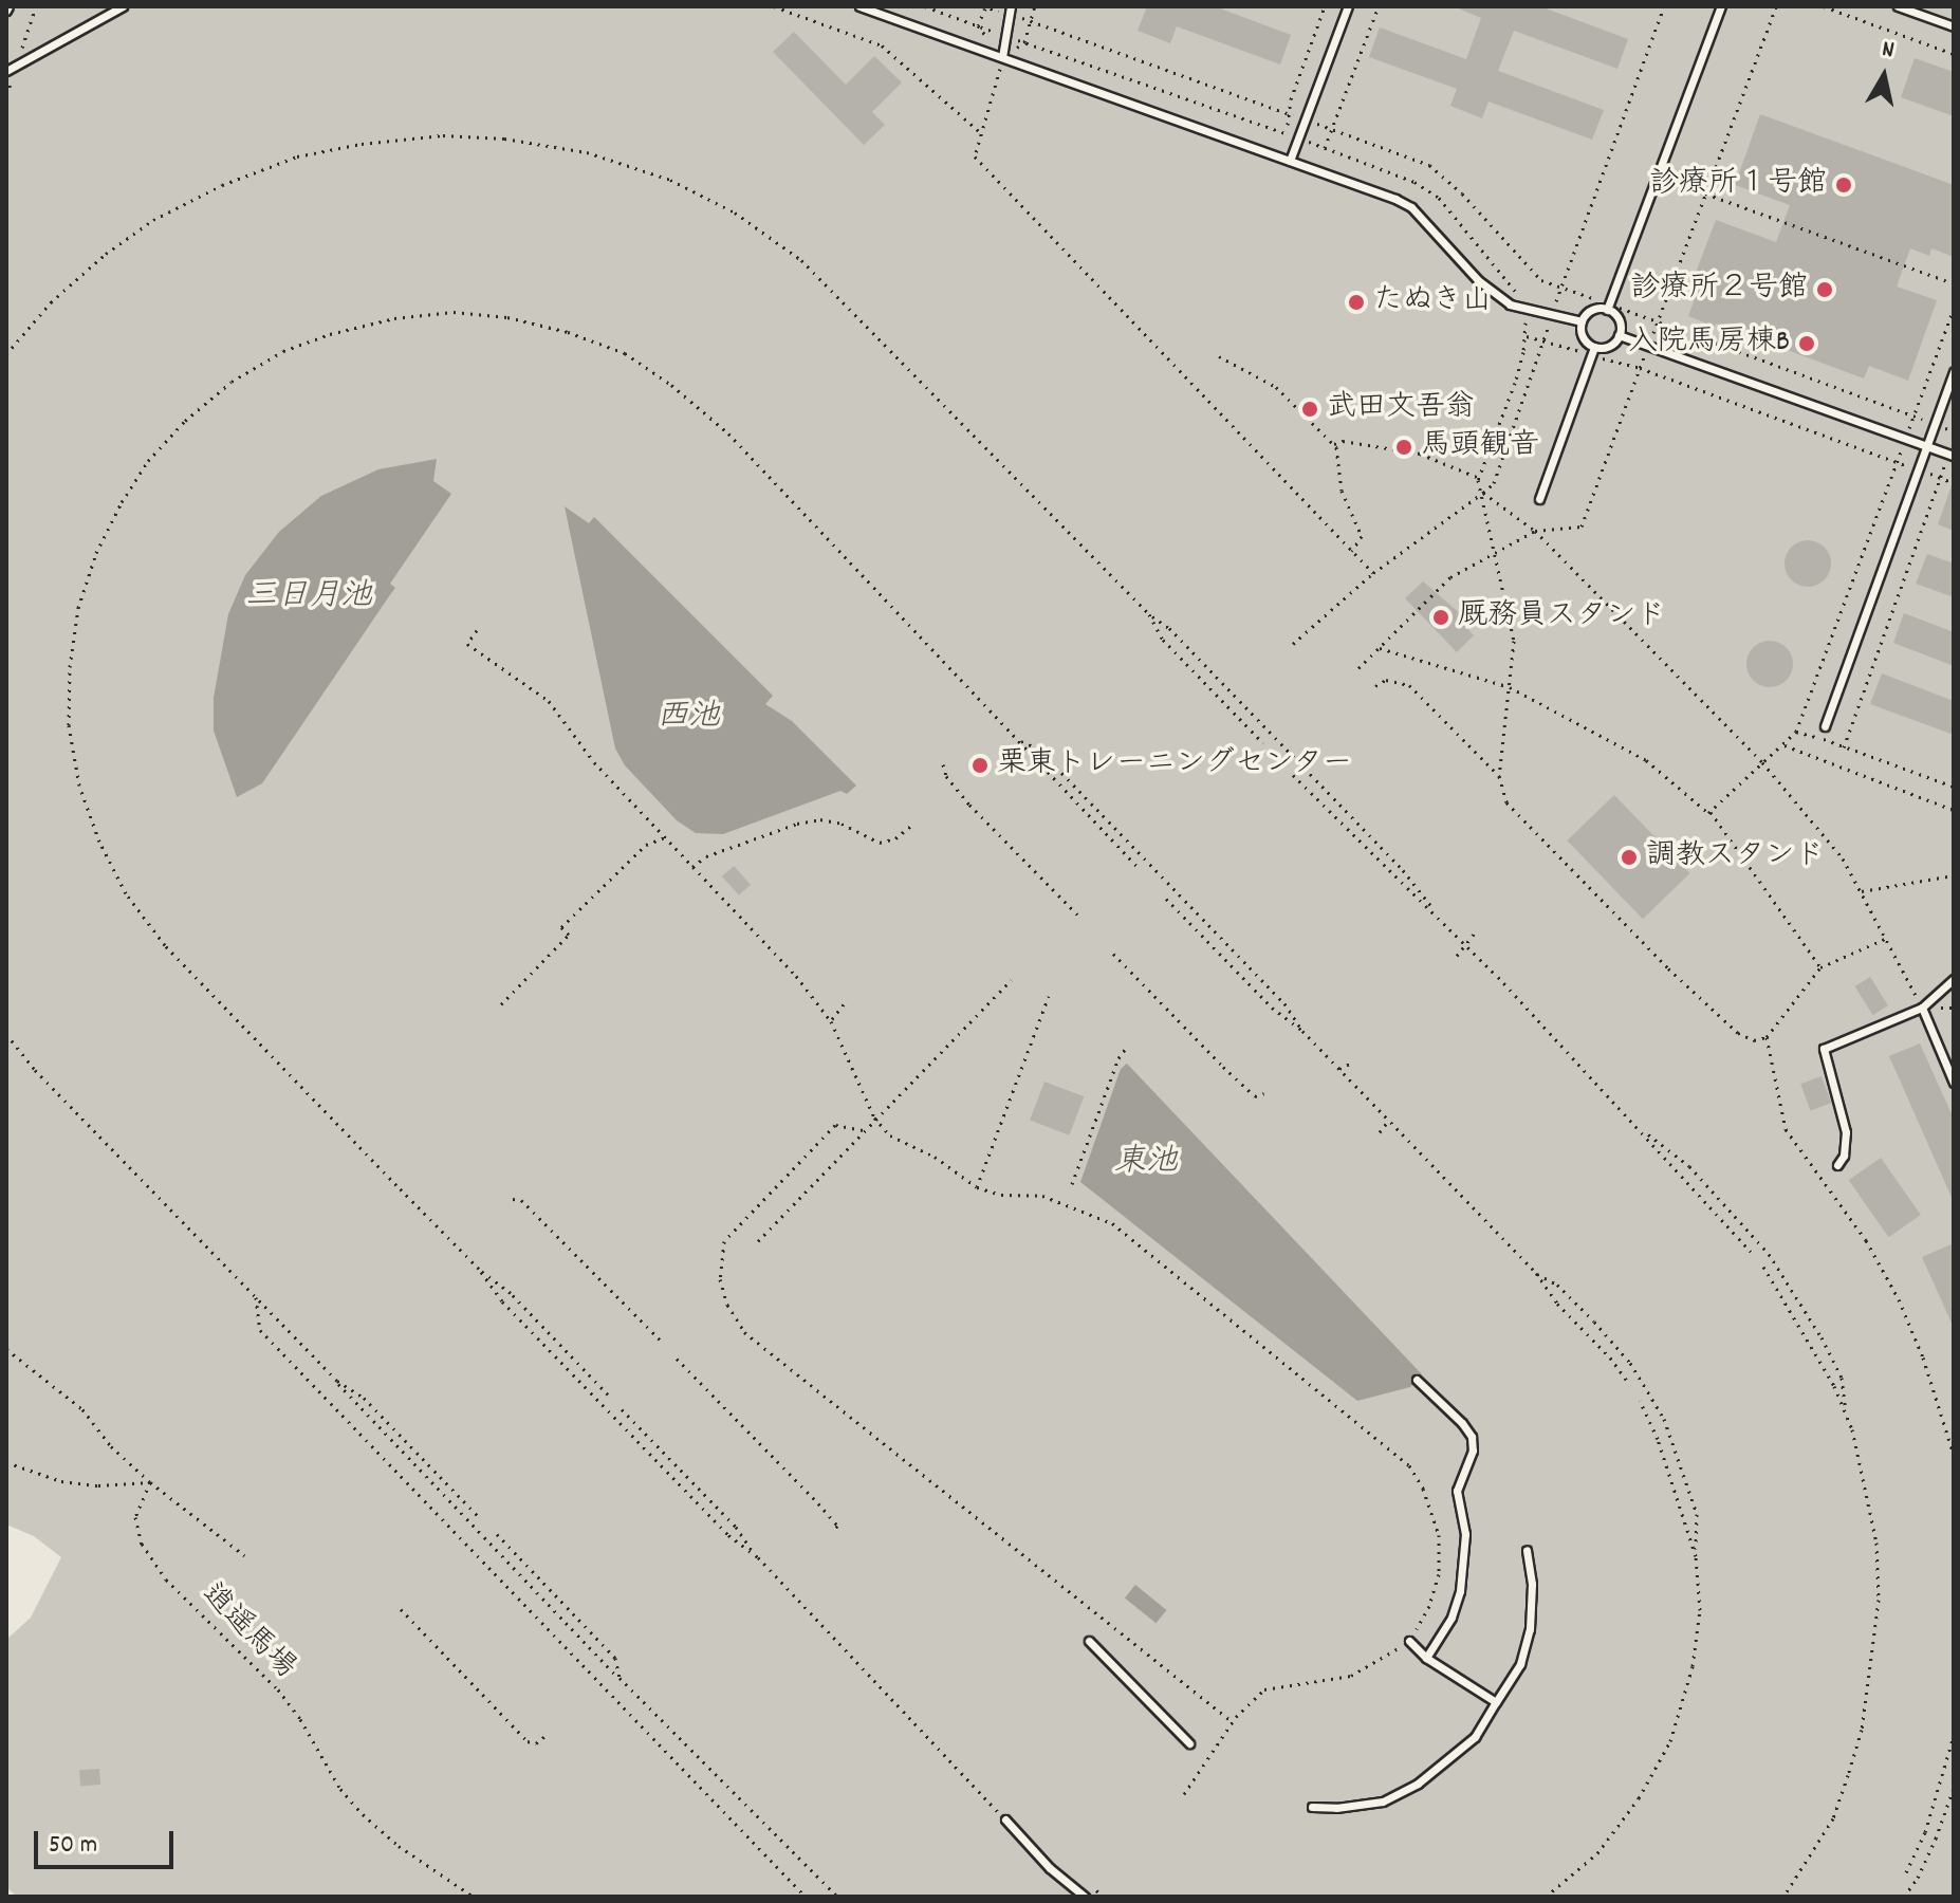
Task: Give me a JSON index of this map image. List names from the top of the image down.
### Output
{
  "streets": {
    "path": ["逍遥馬場"]
  },
  "water": ["三日月池", "西池", "東池"],
  "places": [
    "診療所１号館",
    "診療所２号館",
    "たぬき山",
    "入院馬房棟B",
    "武田文吾翁",
    "馬頭観音",
    "厩務員スタンド",
    "栗東トレーニングセンター",
    "調教スタンド"
  ],
  "scale_bar": "50 m",
  "north": "top"
}
